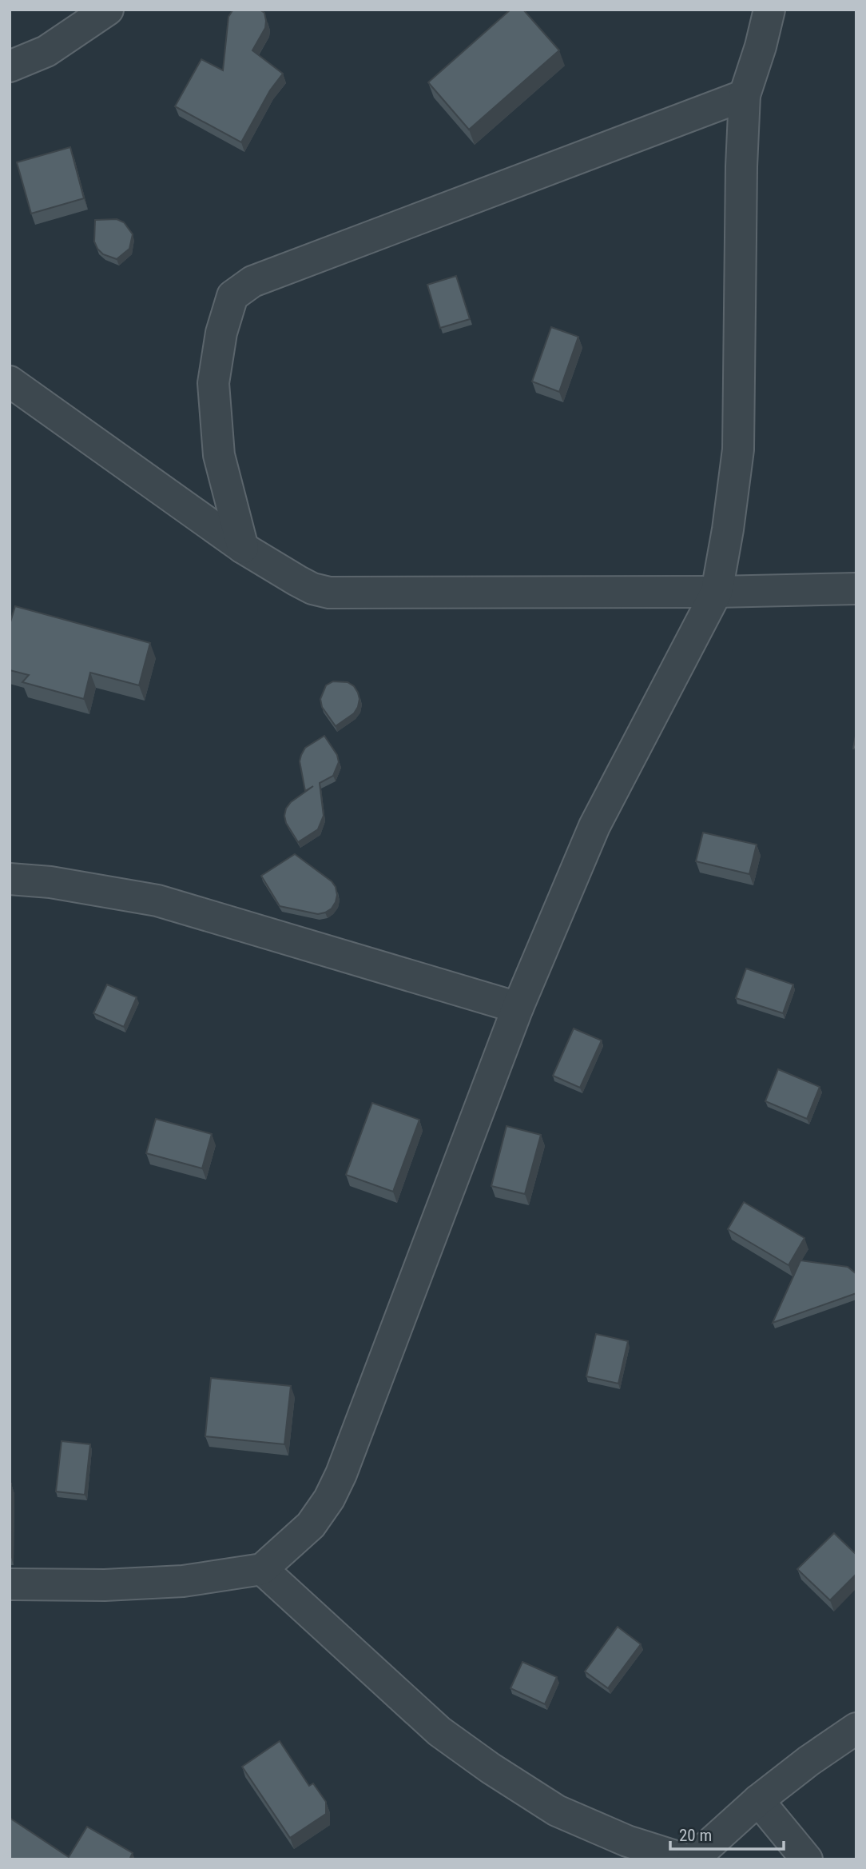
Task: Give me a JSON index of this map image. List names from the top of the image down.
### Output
{
  "scale_bar": "20 m"
}
